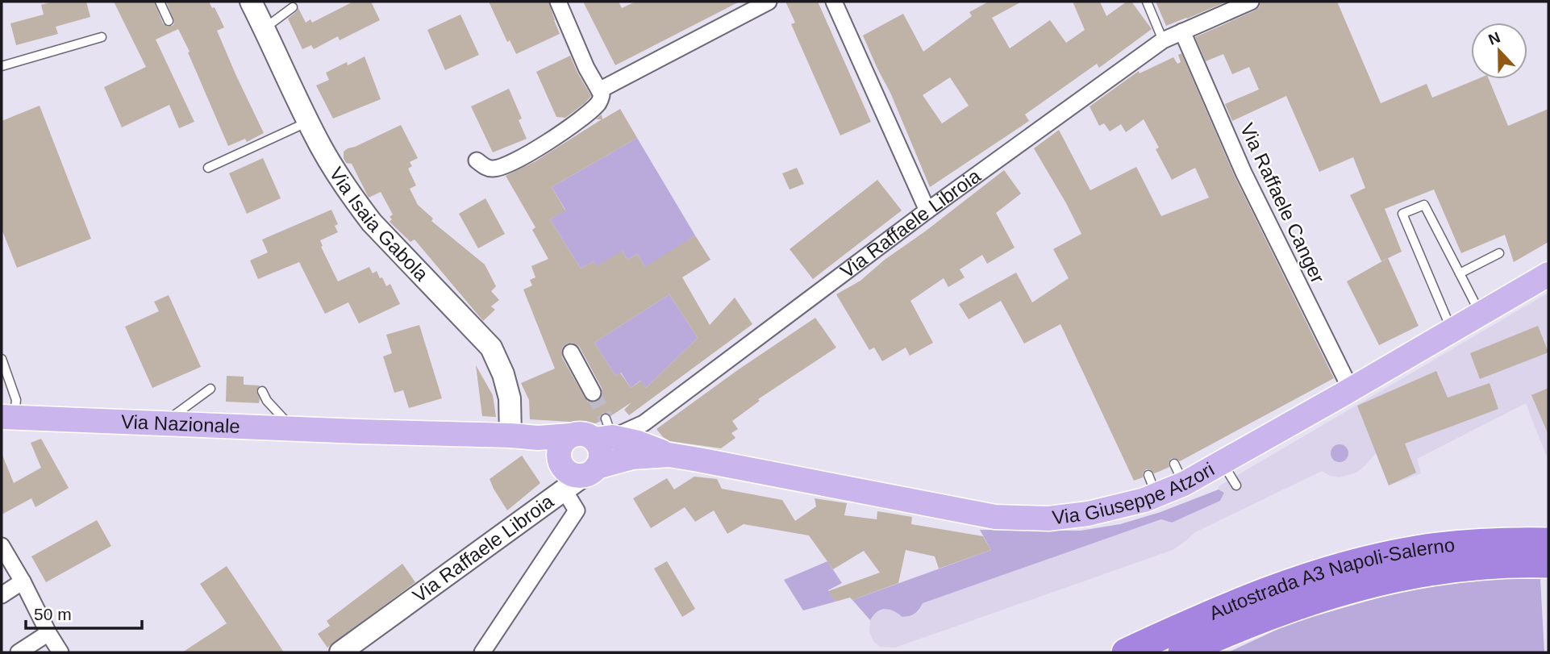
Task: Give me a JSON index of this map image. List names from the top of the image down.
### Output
{
  "streets": {
    "highway": ["Autostrada A3 Napoli-Salerno"],
    "main road": ["Via Nazionale", "Via Giuseppe Atzori"],
    "street": ["Via Raffaele Canger", "Via Isaia Gabola", "Via Raffaele Libroia"]
  },
  "crossings": [
    ["Via Raffaele Canger", "Via Raffaele Libroia"],
    ["Via Raffaele Canger", "Via Giuseppe Atzori"],
    ["Via Isaia Gabola", "Via Giuseppe Atzori"],
    ["Via Raffaele Libroia", "Via Giuseppe Atzori"],
    ["Via Nazionale", "Via Giuseppe Atzori"]
  ],
  "scale_bar": "50 m",
  "north": "top"
}
